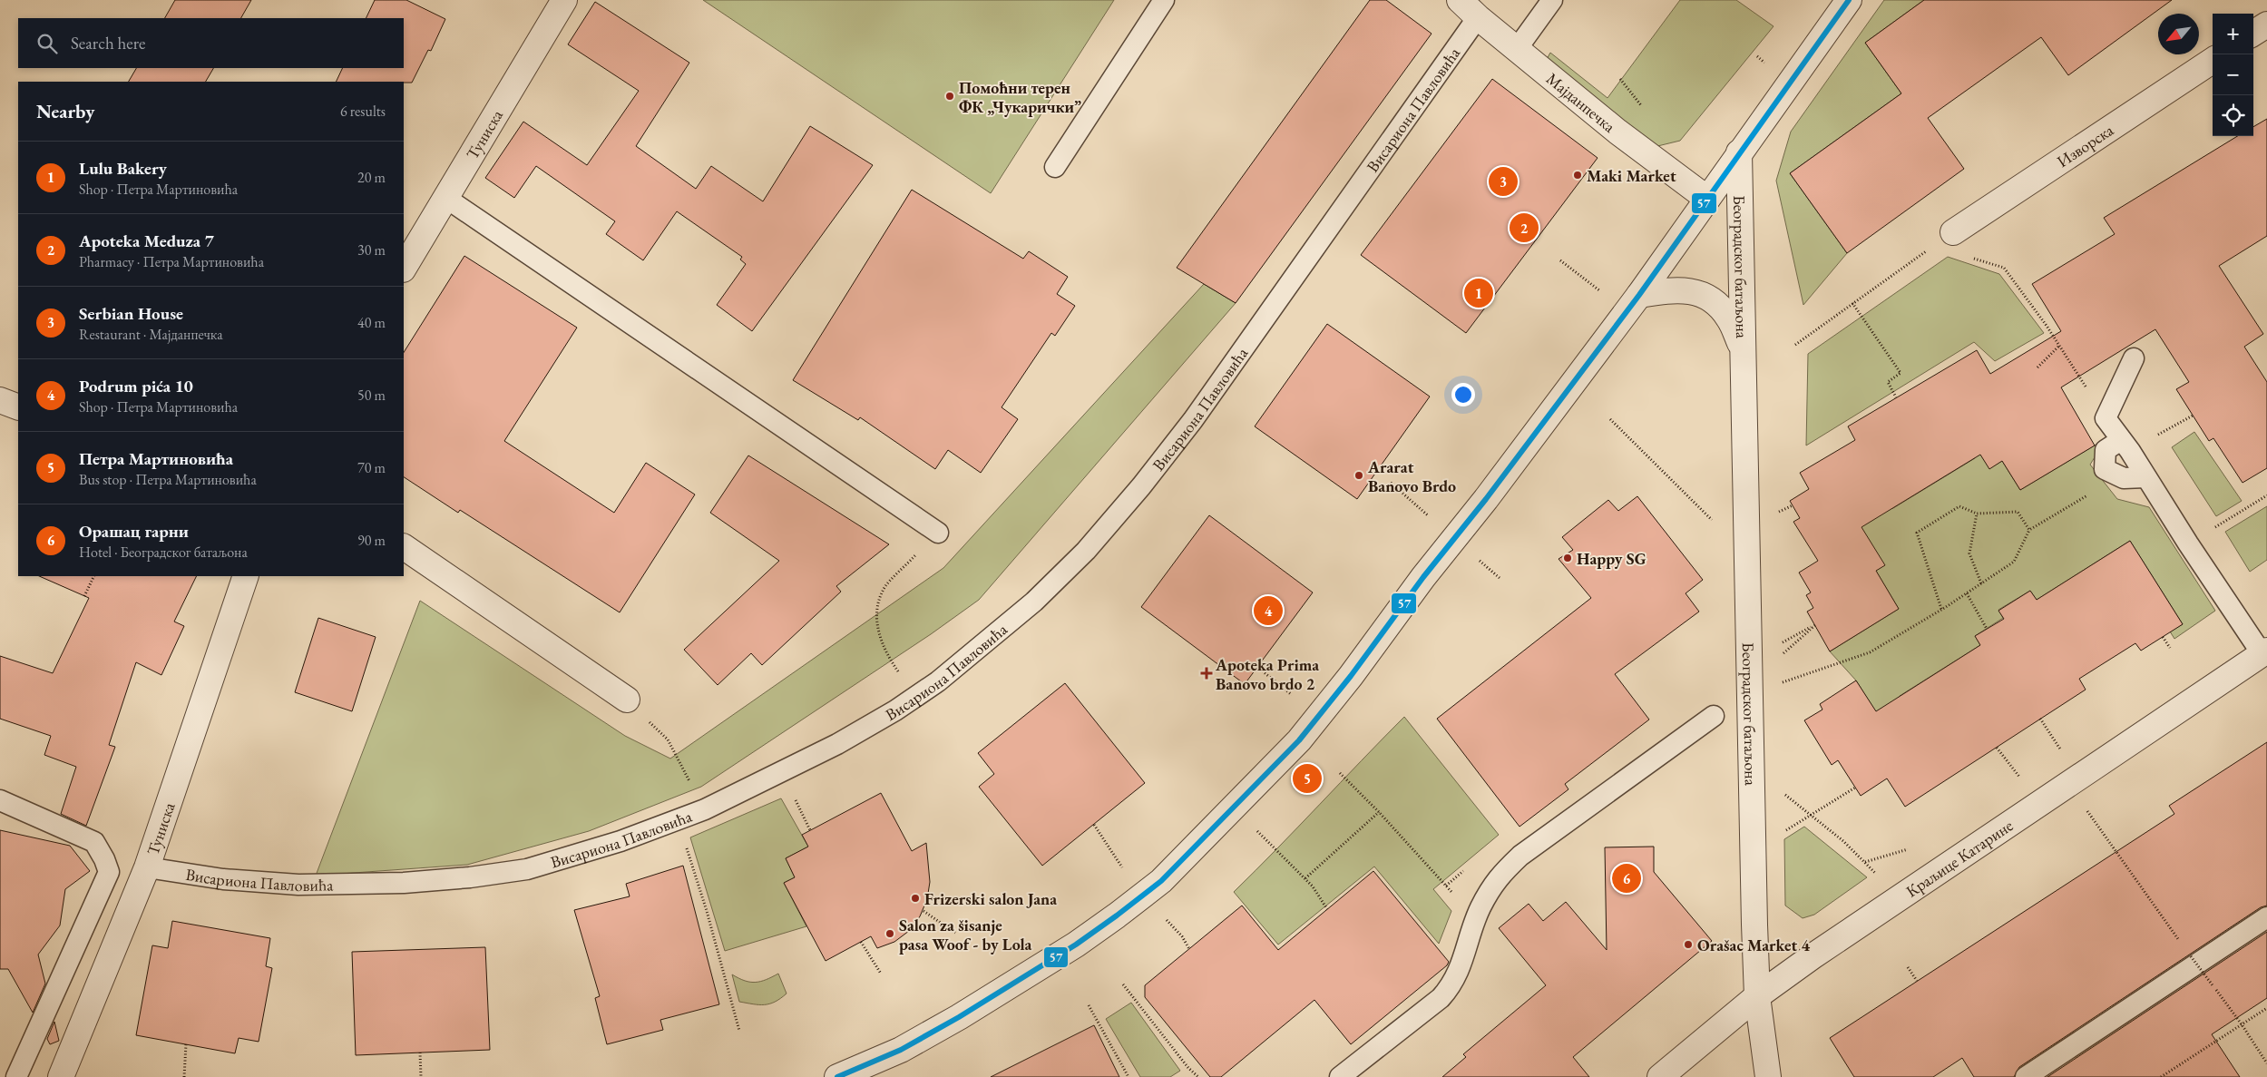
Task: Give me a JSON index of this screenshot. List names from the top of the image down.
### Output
{
  "streets": {
    "street": [
      "Мајданпечка",
      "Туниска",
      "Изворска",
      "Београдског батаљона",
      "Краљице Катарине"
    ],
    "lane": ["Висариона Павловића"]
  },
  "crossings": [
    ["Мајданпечка", "Висариона Павловића"],
    ["Висариона Павловића", "Туниска"],
    ["Београдског батаљона", "Краљице Катарине"]
  ],
  "places": {
    "other": [
      "Помоћни терен ФК „Чукарички”",
      "Maki Market",
      "Ararat Banovo Brdo",
      "Happy SG",
      "Frizerski salon Jana",
      "Salon za šisanje pasa Woof - by Lola",
      "Orašac Market 4"
    ],
    "health": ["Apoteka Prima Banovo brdo 2"]
  },
  "lines": ["transit line 57"],
  "north": "bottom left",
  "page": {
    "map_buttons": ["+", "−"],
    "search": "Search here",
    "heading": ["Nearby", "6 results"],
    "list": [
      {
        "mark": "1",
        "name": "Lulu Bakery",
        "note": "Shop · Петра Мартиновића",
        "value": "20 m"
      },
      {
        "mark": "2",
        "name": "Apoteka Meduza 7",
        "note": "Pharmacy · Петра Мартиновића",
        "value": "30 m"
      },
      {
        "mark": "3",
        "name": "Serbian House",
        "note": "Restaurant · Мајданпечка",
        "value": "40 m"
      },
      {
        "mark": "4",
        "name": "Podrum pića 10",
        "note": "Shop · Петра Мартиновића",
        "value": "50 m"
      },
      {
        "mark": "5",
        "name": "Петра Мартиновића",
        "note": "Bus stop · Петра Мартиновића",
        "value": "70 m"
      },
      {
        "mark": "6",
        "name": "Орашац гарни",
        "note": "Hotel · Београдског батаљона",
        "value": "90 m"
      }
    ],
    "pins": [
      "3",
      "2",
      "1",
      "4",
      "5",
      "6"
    ]
  }
}
